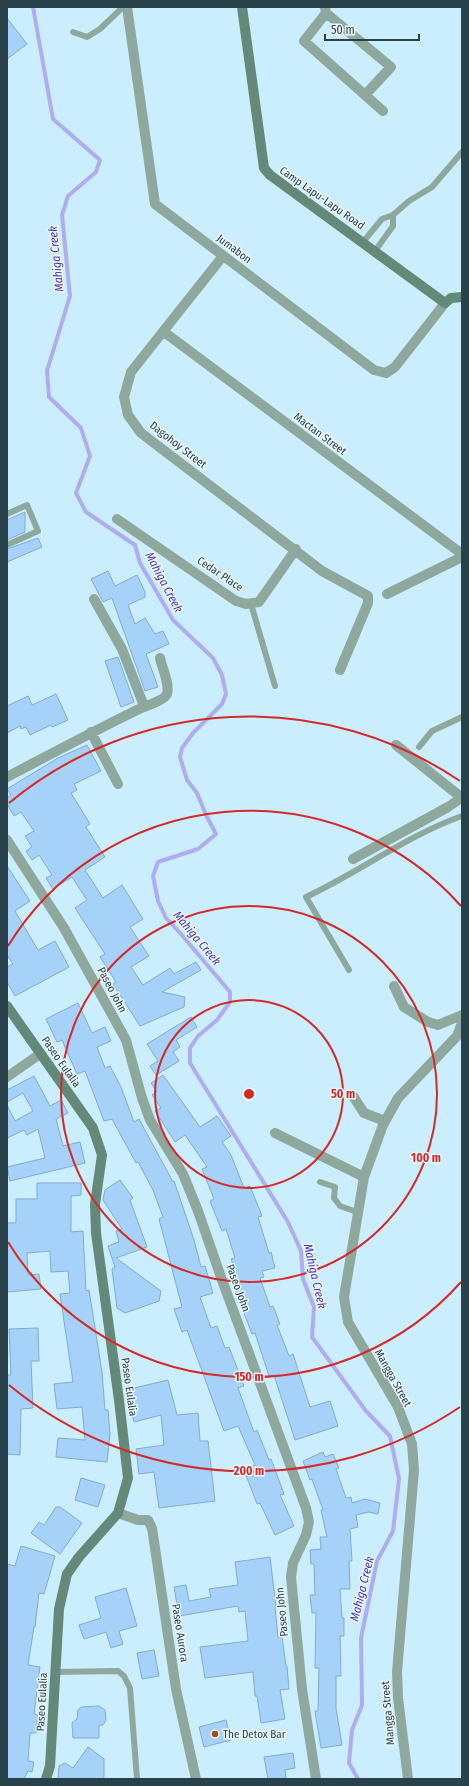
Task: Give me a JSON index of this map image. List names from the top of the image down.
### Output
{
  "streets": {
    "street": [
      "Camp Lapu-Lapu Road",
      "Jumabon",
      "Mactan Street",
      "Dagohoy Street",
      "Cedar Place",
      "Paseo John",
      "Paseo Eulalia",
      "Mangga Street",
      "Paseo Aurora"
    ]
  },
  "crossings": [
    ["Camp Lapu-Lapu Road", "Jumabon"],
    ["Jumabon", "Dagohoy Street"],
    ["Mactan Street", "Dagohoy Street"],
    ["Dagohoy Street", "Cedar Place"],
    ["Paseo Eulalia", "Paseo Aurora"]
  ],
  "water": ["Mahiga Creek"],
  "places": ["The Detox Bar"],
  "scale_bar": "50 m",
  "rings": [
    "50 m",
    "100 m",
    "150 m",
    "200 m"
  ]
}
